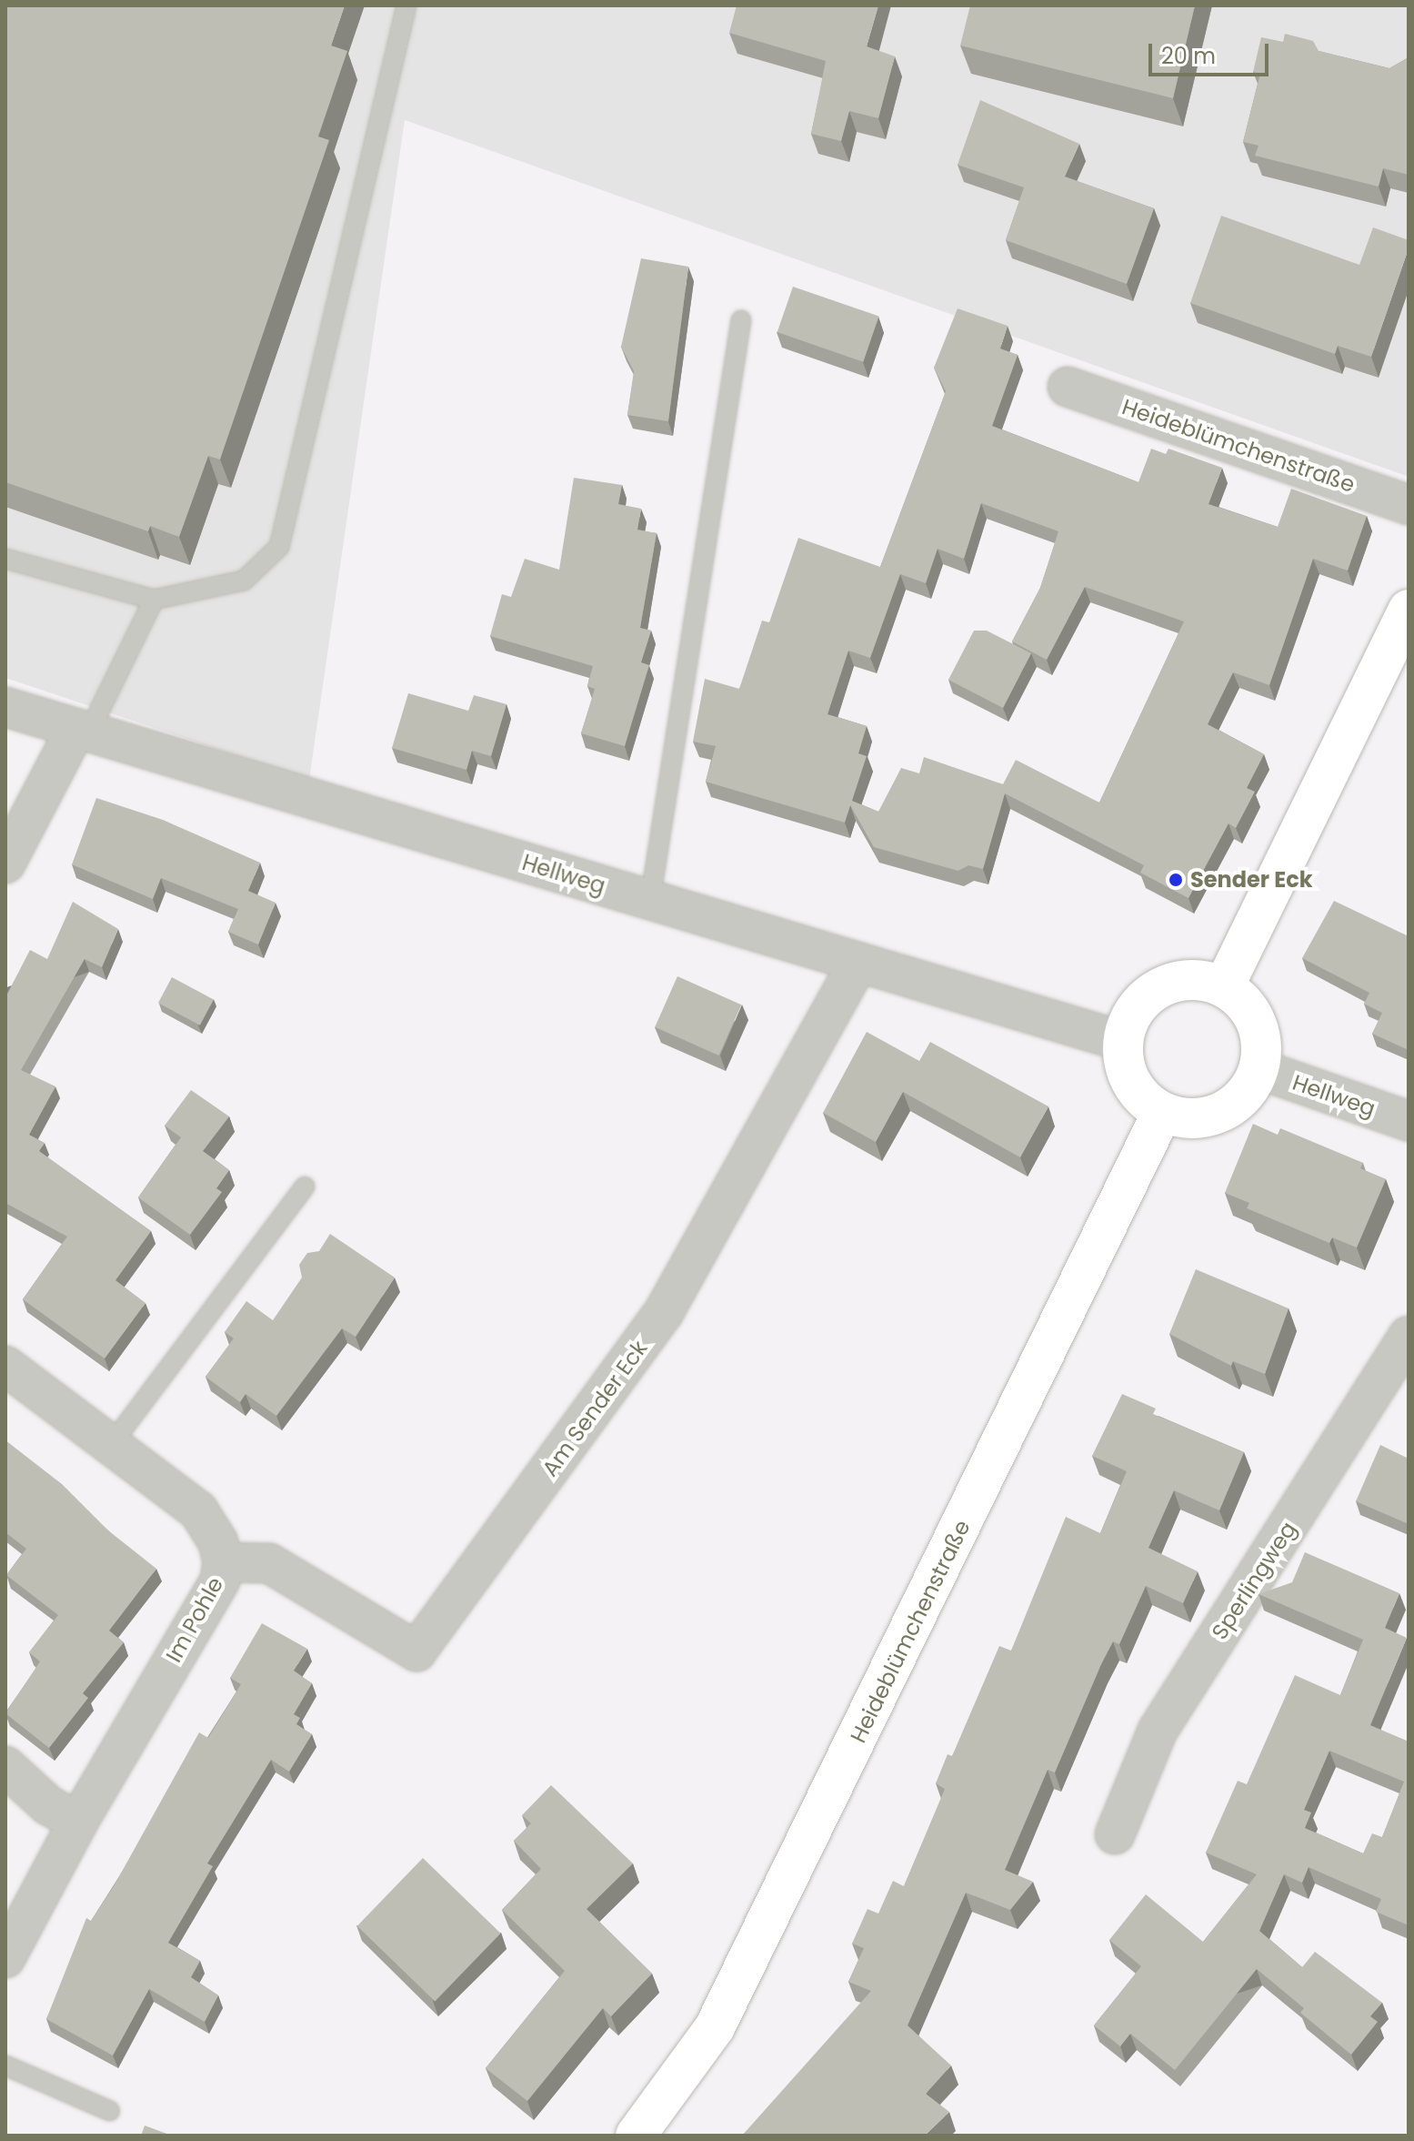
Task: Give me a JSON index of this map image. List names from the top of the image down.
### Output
{
  "streets": {
    "street": [
      "Heideblümchenstraße",
      "Hellweg",
      "Am Sender Eck",
      "Sperlingweg",
      "Im Pohle"
    ]
  },
  "crossings": [
    ["Heideblümchenstraße", "Hellweg"],
    ["Hellweg", "Am Sender Eck"],
    ["Am Sender Eck", "Im Pohle"]
  ],
  "places": ["Sender Eck"],
  "scale_bar": "20 m"
}
